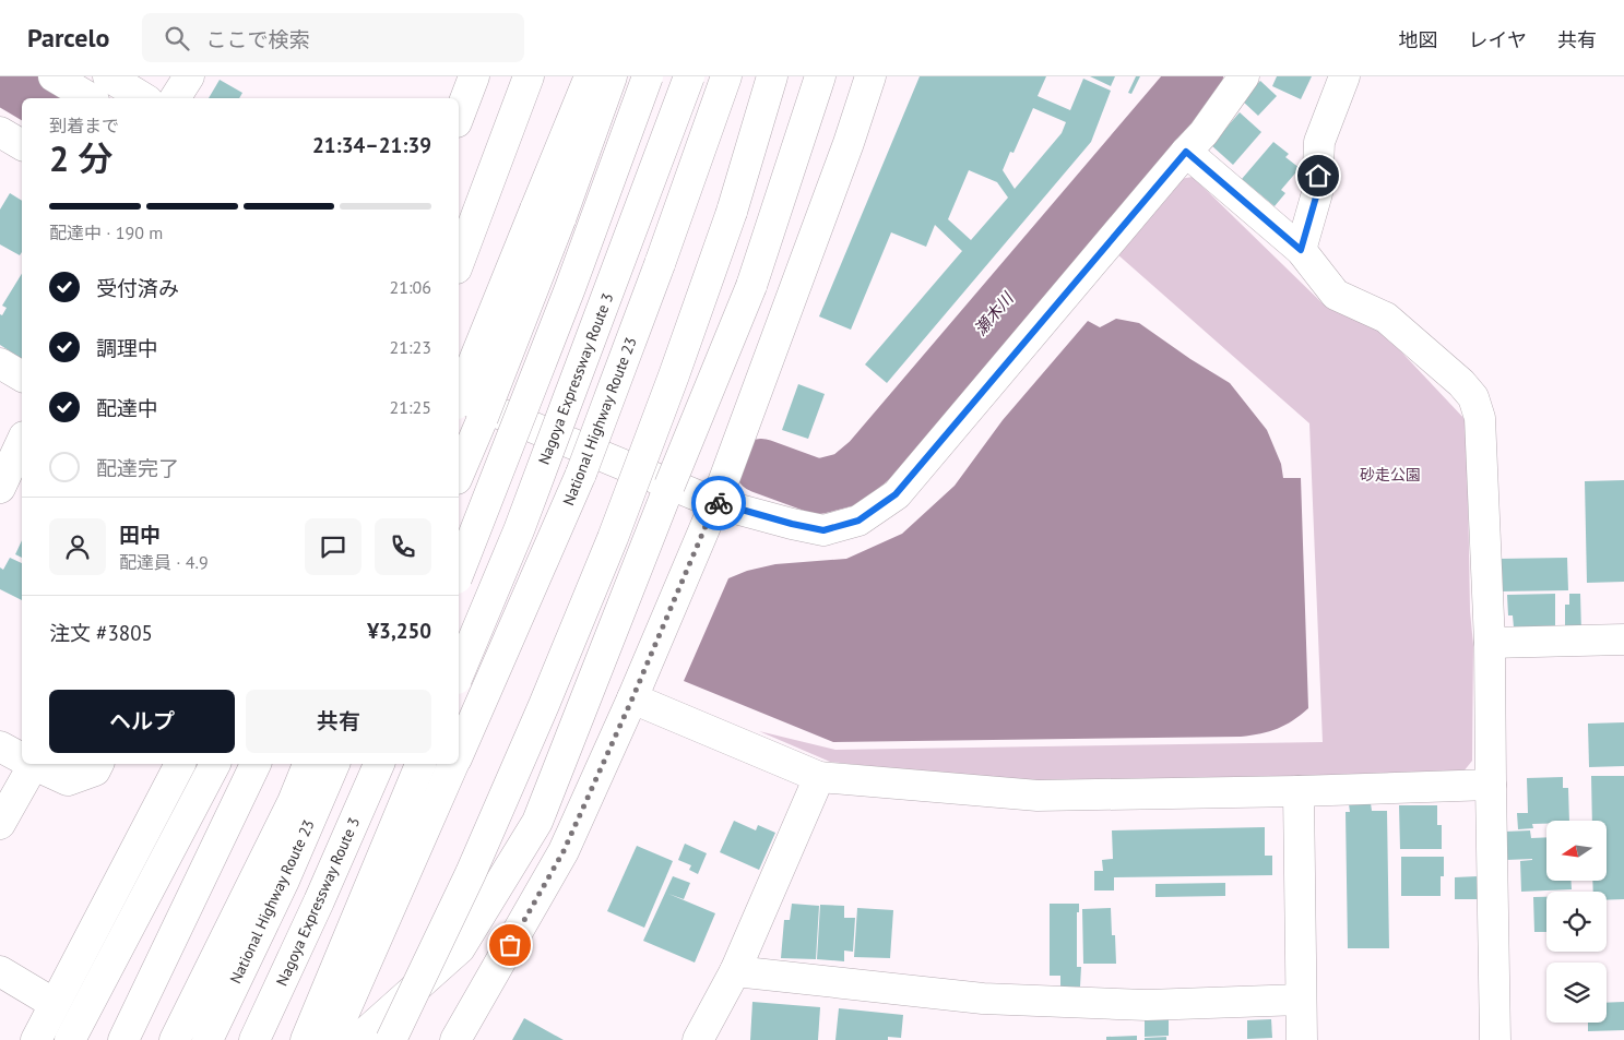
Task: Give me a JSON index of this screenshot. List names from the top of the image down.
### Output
{
  "streets": {
    "main road": ["Nagoya Expressway Route 3", "National Highway Route 23"]
  },
  "water": ["瀬木川"],
  "parks": ["砂走公園"],
  "north": "left",
  "page": {
    "header": "Parcelo",
    "search": "ここで検索",
    "nav": ["地図", "レイヤ", "共有"],
    "heading": ["2 分", "到着まで", "21:34–21:39"],
    "panel": [
      "田中",
      "配達員 · 4.9",
      "注文 #3805",
      "¥3,250"
    ],
    "bar": "配達中 · 190 m",
    "list": [
      ["受付済み", "21:06"],
      ["調理中", "21:23"],
      ["配達中", "21:25"],
      "配達完了"
    ],
    "buttons": ["ヘルプ", "共有"]
  }
}
